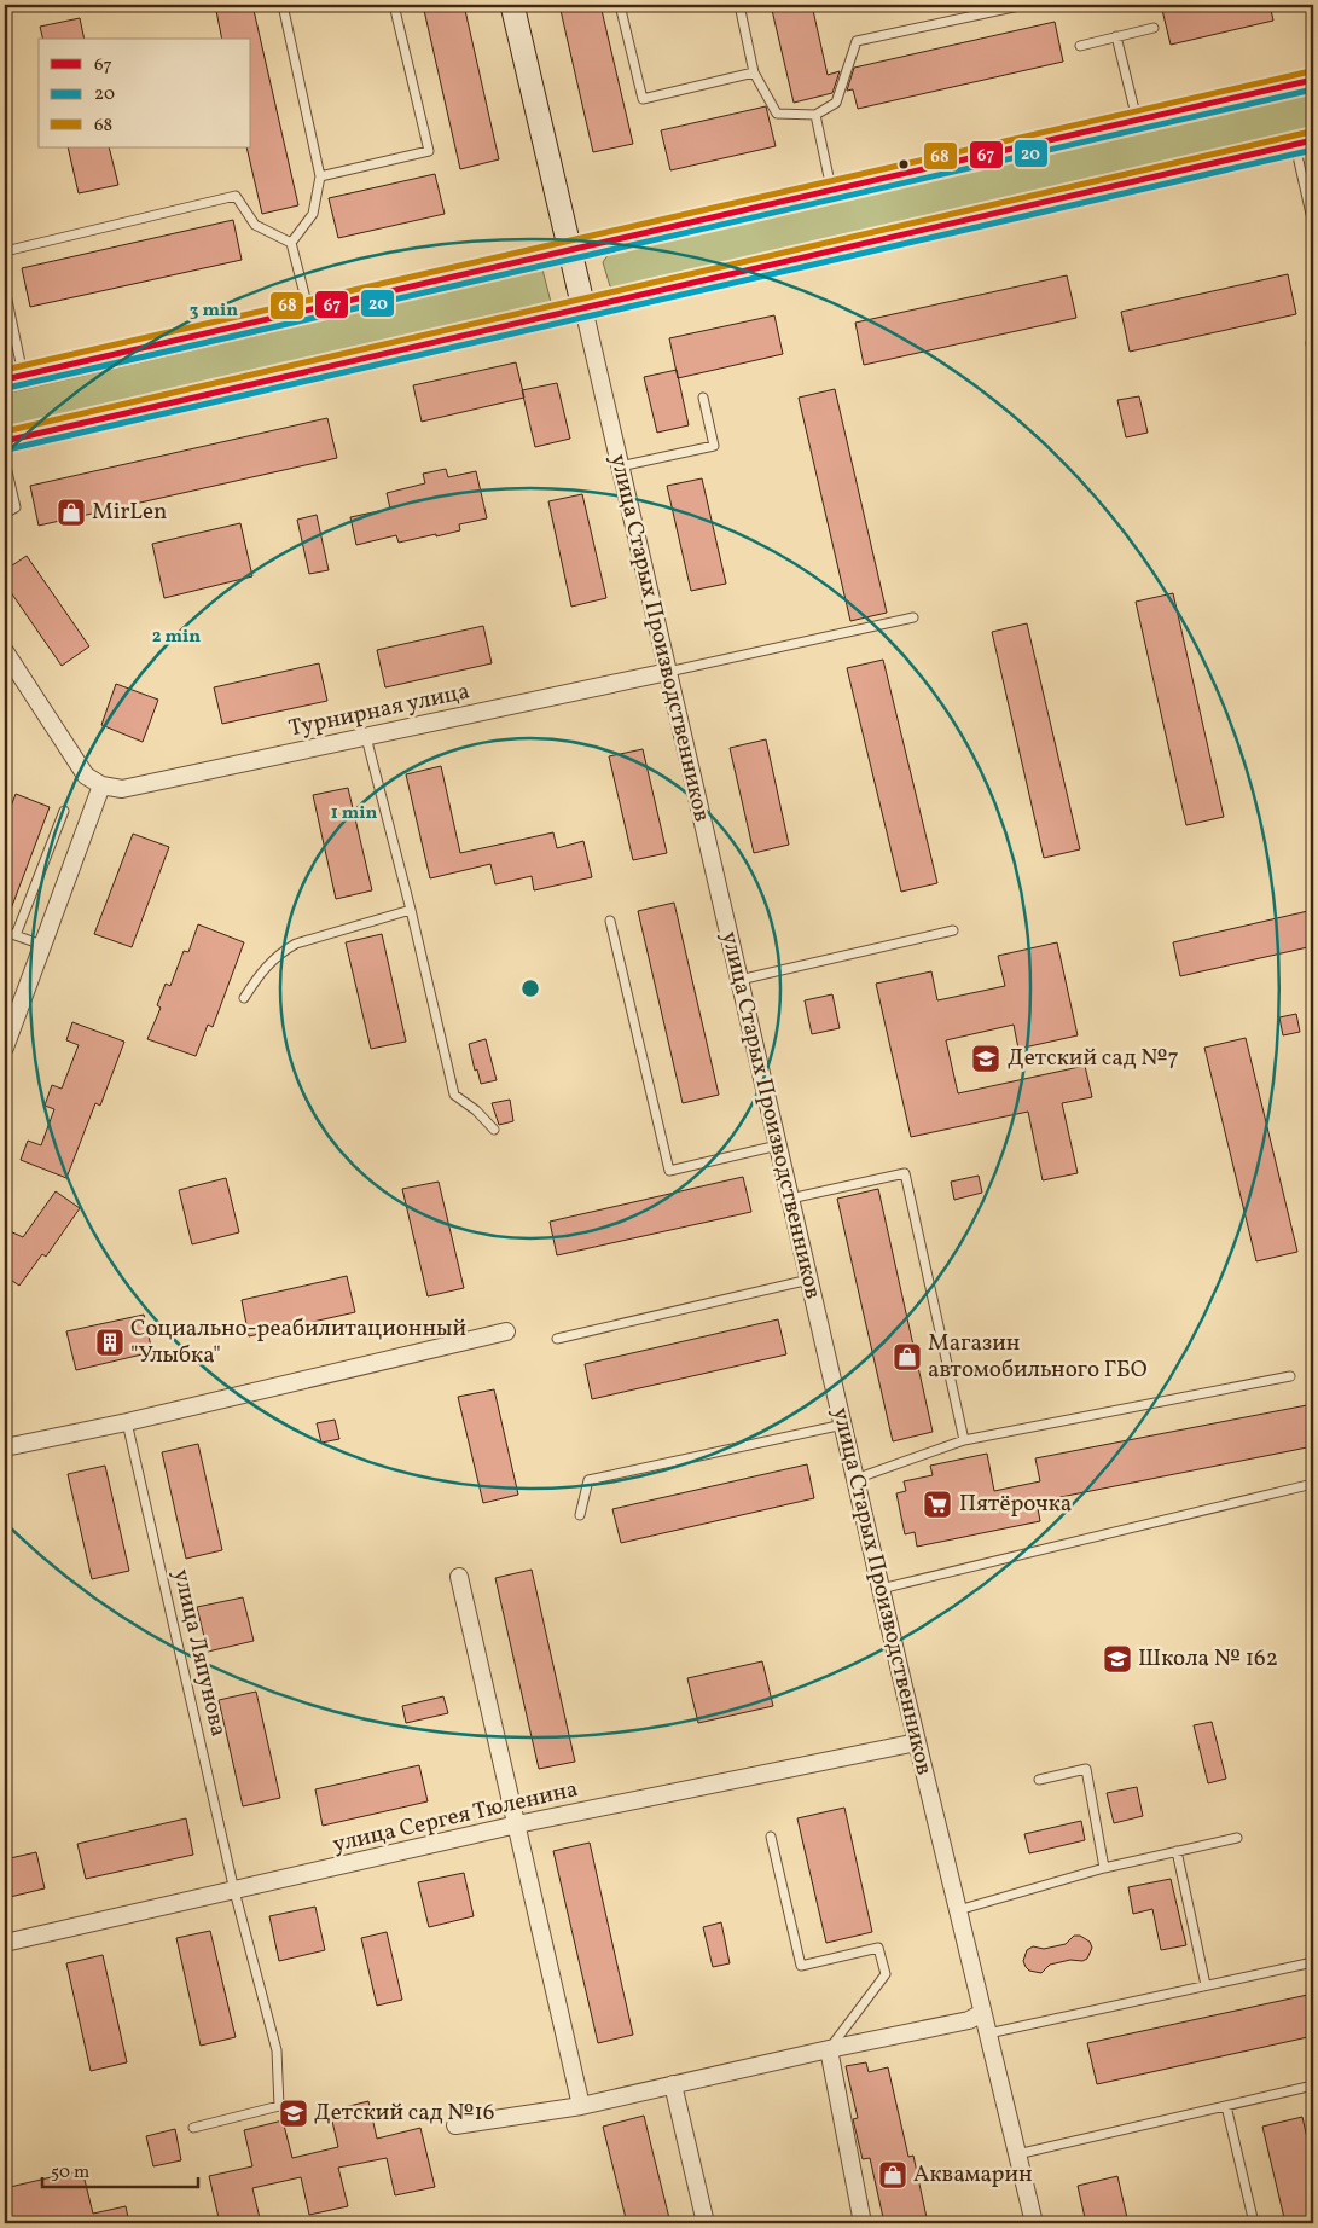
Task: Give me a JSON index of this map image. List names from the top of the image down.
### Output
{
  "streets": {
    "main road": ["улица Старых Производственников"],
    "street": ["Турнирная улица", "улица Сергея Тюленина"],
    "lane": ["улица Ляпунова"]
  },
  "crossings": [
    ["улица Старых Производственников", "Турнирная улица"],
    ["улица Старых Производственников", "улица Сергея Тюленина"],
    ["улица Ляпунова", "улица Сергея Тюленина"]
  ],
  "places": {
    "shop": ["MirLen", "Магазин автомобильного ГБО", "Аквамарин"],
    "school or university": ["Детский сад №7", "Школа № 162", "Детский сад №16"],
    "building": ["Социально-реабилитационный \"Улыбка\""],
    "supermarket": ["Пятёрочка"]
  },
  "lines": ["transit line 68", "transit line 67", "transit line 20"],
  "legend": ["67", "20", "68"],
  "scale_bar": "50 m",
  "rings": ["3 min", "2 min", "1 min"]
}
